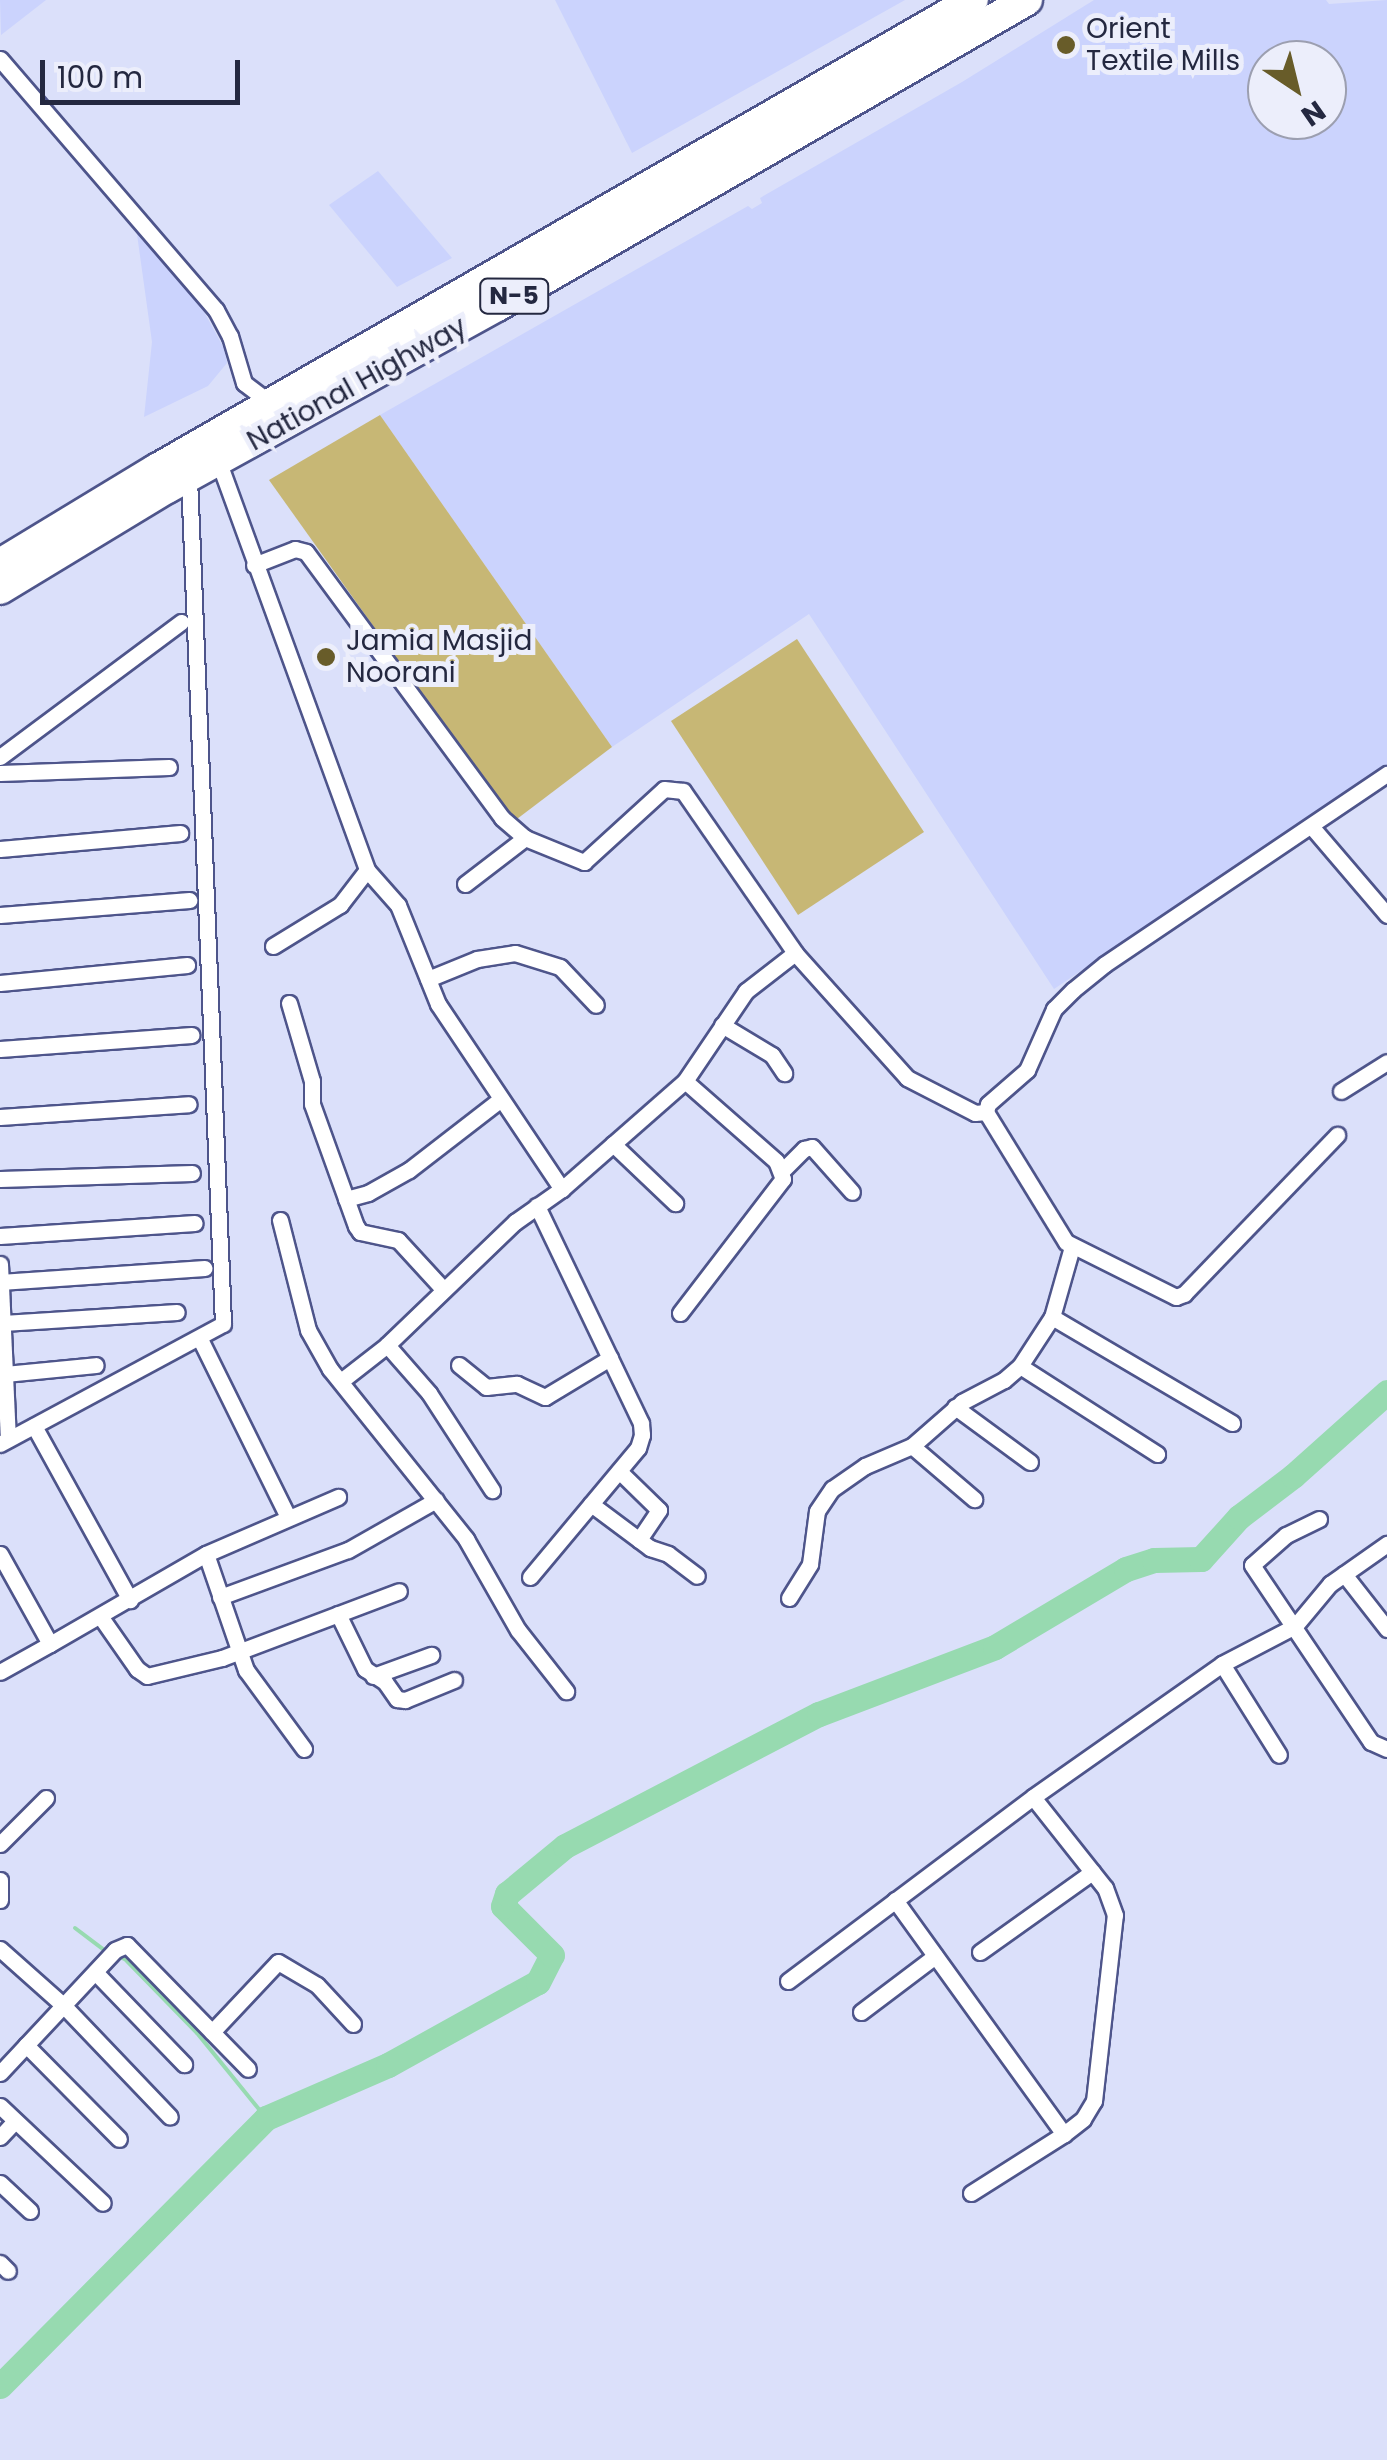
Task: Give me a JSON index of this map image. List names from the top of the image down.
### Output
{
  "streets": {
    "highway": ["N-5", "National Highway"]
  },
  "places": ["Orient Textile Mills", "Jamia Masjid Noorani"],
  "scale_bar": "100 m",
  "north": "bottom right"
}
